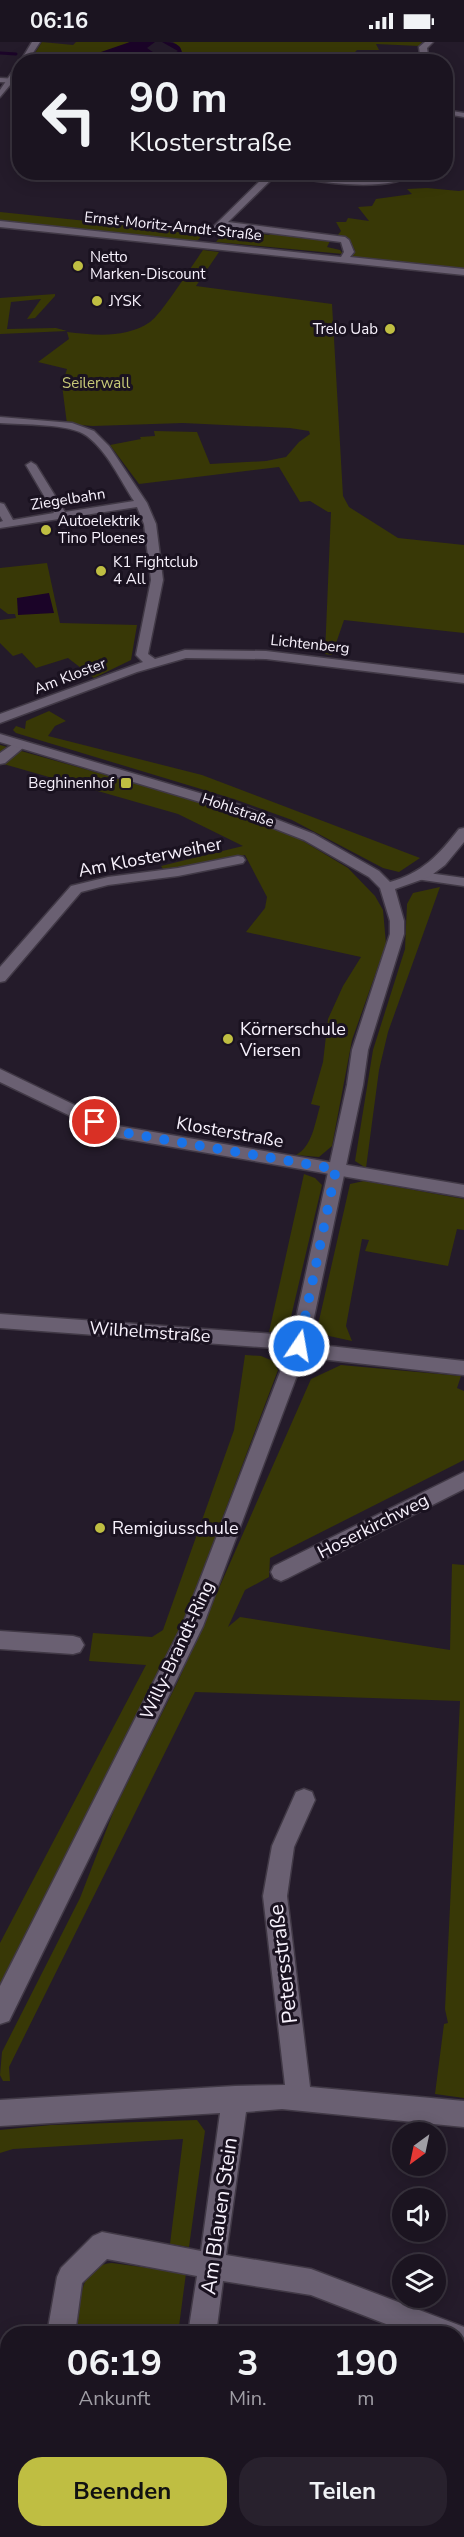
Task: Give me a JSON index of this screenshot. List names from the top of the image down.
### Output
{
  "streets": {
    "street": [
      "Ernst-Moritz-Arndt-Straße",
      "Ziegelbahn",
      "Lichtenberg",
      "Am Kloster",
      "Hohlstraße",
      "Am Klosterweiher",
      "Klosterstraße",
      "Wilhelmstraße",
      "Hoserkirchweg",
      "Willy-Brandt-Ring",
      "Petersstraße",
      "Am Blauen Stein"
    ]
  },
  "crossings": [
    ["Lichtenberg", "Am Kloster"],
    ["Hohlstraße", "Willy-Brandt-Ring"],
    ["Klosterstraße", "Willy-Brandt-Ring"],
    ["Wilhelmstraße", "Willy-Brandt-Ring"]
  ],
  "parks": ["Seilerwall"],
  "places": {
    "other": [
      "Netto Marken-Discount",
      "JYSK",
      "Trelo Uab",
      "Autoelektrik Tino Ploenes",
      "K1 Fightclub 4 All",
      "Körnerschule Viersen",
      "Remigiusschule"
    ],
    "transit": ["Beghinenhof"]
  },
  "north": "bottom left",
  "page": {
    "status": "06:16",
    "turn": ["90 m", "Klosterstraße"],
    "eta": [
      "06:19",
      "Ankunft",
      "3",
      "Min.",
      "190",
      "m"
    ],
    "buttons": ["Beenden", "Teilen"]
  }
}
